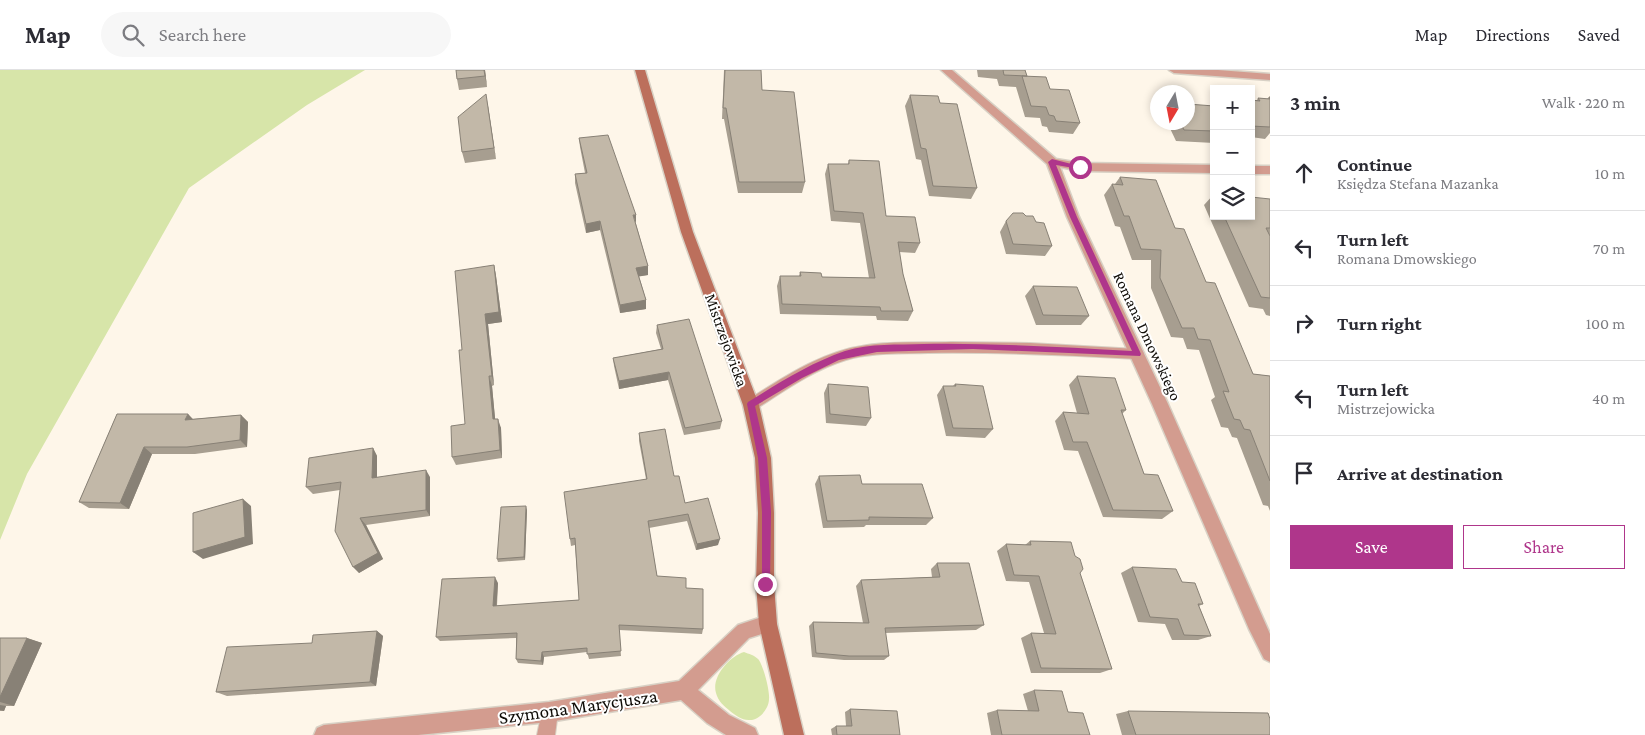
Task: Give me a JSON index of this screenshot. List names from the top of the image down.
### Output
{
  "streets": {
    "street": ["Romana Dmowskiego", "Mistrzejowicka", "Szymona Marycjusza"]
  },
  "north": "bottom",
  "page": {
    "header": "Map",
    "search": "Search here",
    "nav": ["Map", "Directions", "Saved"],
    "heading": ["3 min", "Walk · 220 m"],
    "map_buttons": ["+", "−"],
    "list": [
      ["Continue", "Księdza Stefana Mazanka", "10 m"],
      ["Turn left", "Romana Dmowskiego", "70 m"],
      ["Turn right", "100 m"],
      ["Turn left", "Mistrzejowicka", "40 m"],
      "Arrive at destination"
    ],
    "buttons": ["Save", "Share"]
  }
}
